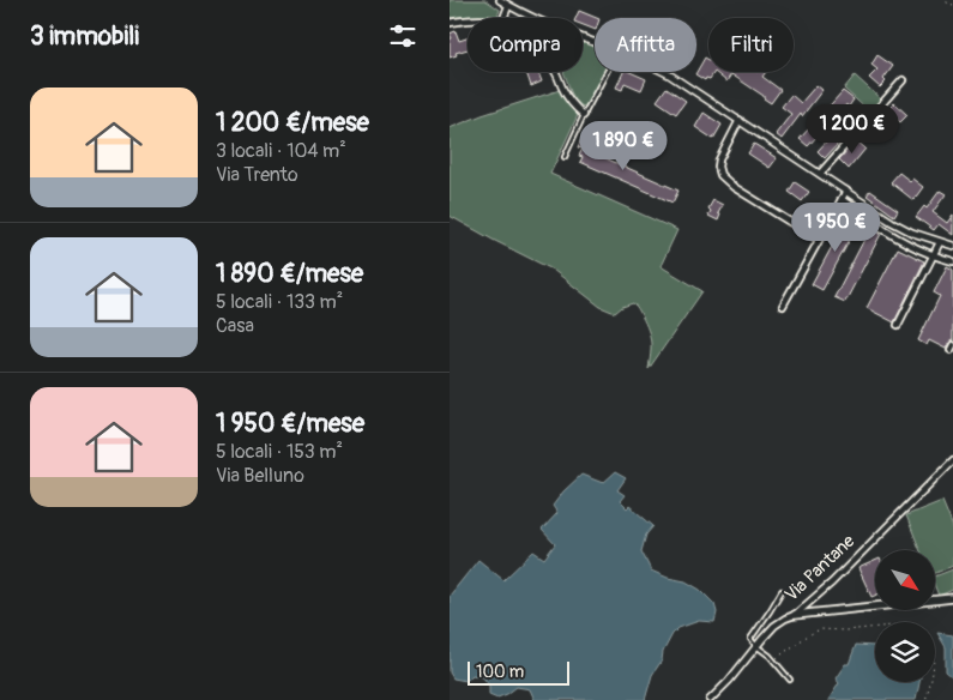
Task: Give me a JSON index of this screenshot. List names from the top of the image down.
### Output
{
  "streets": {
    "street": ["Via Pantane"]
  },
  "scale_bar": "100 m",
  "north": "bottom right",
  "page": {
    "heading": "3 immobili",
    "chip": ["Compra", "Affitta", "Filtri"],
    "list": [
      {
        "name": "1 200 €/mese",
        "note": "3 locali · 104 m² · Via Trento"
      },
      {
        "name": "1 890 €/mese",
        "note": "5 locali · 133 m² · Casa"
      },
      {
        "name": "1 950 €/mese",
        "note": "5 locali · 153 m² · Via Belluno"
      }
    ],
    "price": ["1 200 €", "1 890 €", "1 950 €"],
    "scale": "100 m"
  }
}
